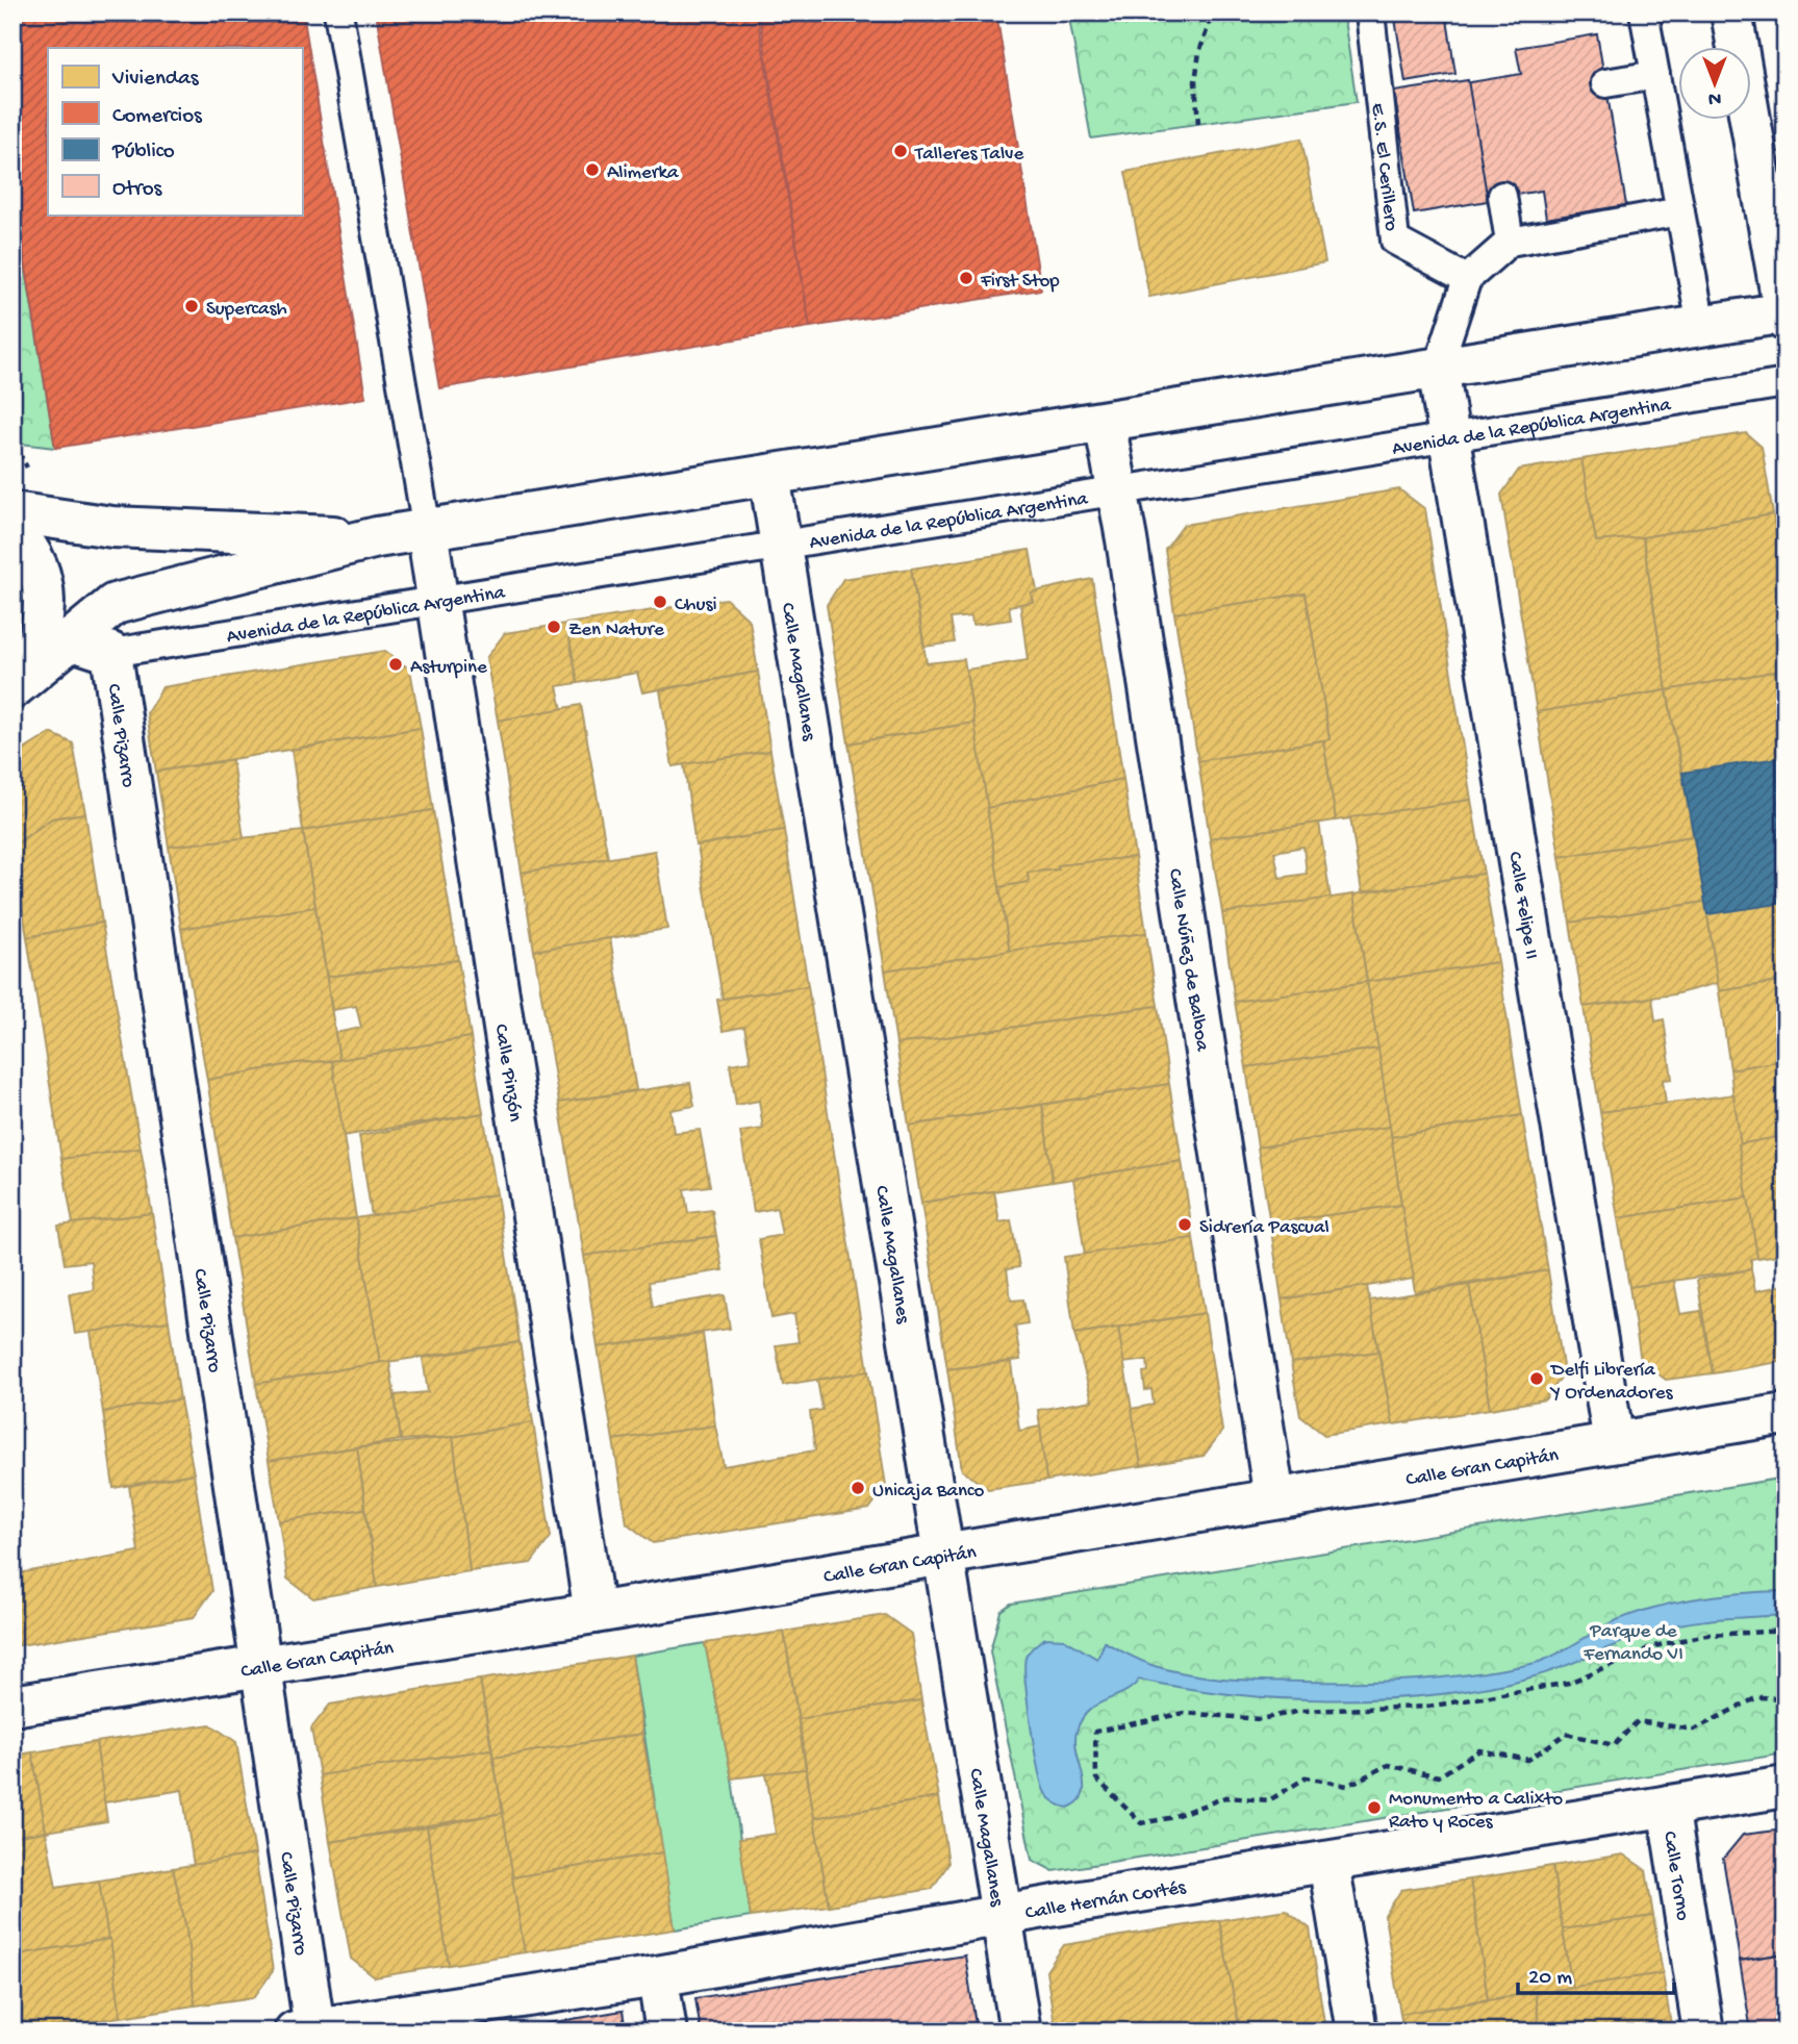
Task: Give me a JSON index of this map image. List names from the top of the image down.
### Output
{
  "streets": {
    "street": [
      "Calle Magallanes",
      "Calle Pizarro",
      "Calle Felipe II",
      "Calle Núñez de Balboa",
      "Calle Pinzón",
      "Calle Gran Capitán",
      "Calle Torno",
      "Calle Hernán Cortés"
    ],
    "lane": ["E.S. El Cerillero", "Avenida de la República Argentina"]
  },
  "crossings": [
    ["Avenida de la República Argentina", "Calle Magallanes"],
    ["Avenida de la República Argentina", "Calle Pizarro"],
    ["Avenida de la República Argentina", "Calle Felipe II"],
    ["Avenida de la República Argentina", "Calle Núñez de Balboa"],
    ["Avenida de la República Argentina", "Calle Pinzón"],
    ["Calle Magallanes", "Calle Gran Capitán"],
    ["Calle Magallanes", "Calle Hernán Cortés"],
    ["Calle Pizarro", "Calle Gran Capitán"],
    ["Calle Pizarro", "Calle Hernán Cortés"],
    ["Calle Felipe II", "Calle Gran Capitán"],
    ["Calle Núñez de Balboa", "Calle Gran Capitán"],
    ["Calle Pinzón", "Calle Gran Capitán"],
    ["Calle Torno", "Calle Hernán Cortés"]
  ],
  "parks": ["Parque de Fernando VI"],
  "places": [
    "Talleres Talve",
    "Alimerka",
    "First Stop",
    "Supercash",
    "Chusi",
    "Zen Nature",
    "Asturpine",
    "Sidrería Pascual",
    "Delfi Librería Y Ordenadores",
    "Unicaja Banco",
    "Monumento a Calixto Rato y Roces"
  ],
  "legend": [
    "Viviendas",
    "Comercios",
    "Público",
    "Otros"
  ],
  "scale_bar": "20 m",
  "north": "bottom"
}
